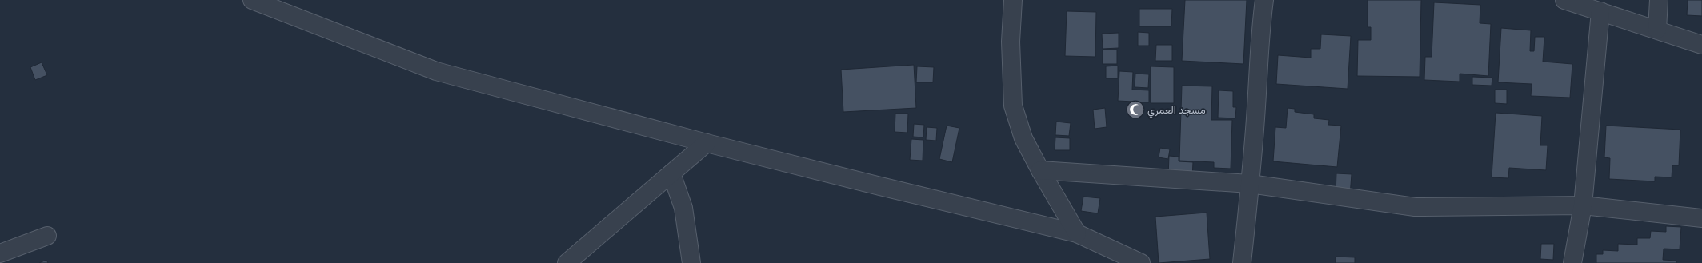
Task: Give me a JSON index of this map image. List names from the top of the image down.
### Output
{
  "places": {
    "mosque": ["مسجد العمري"]
  }
}
